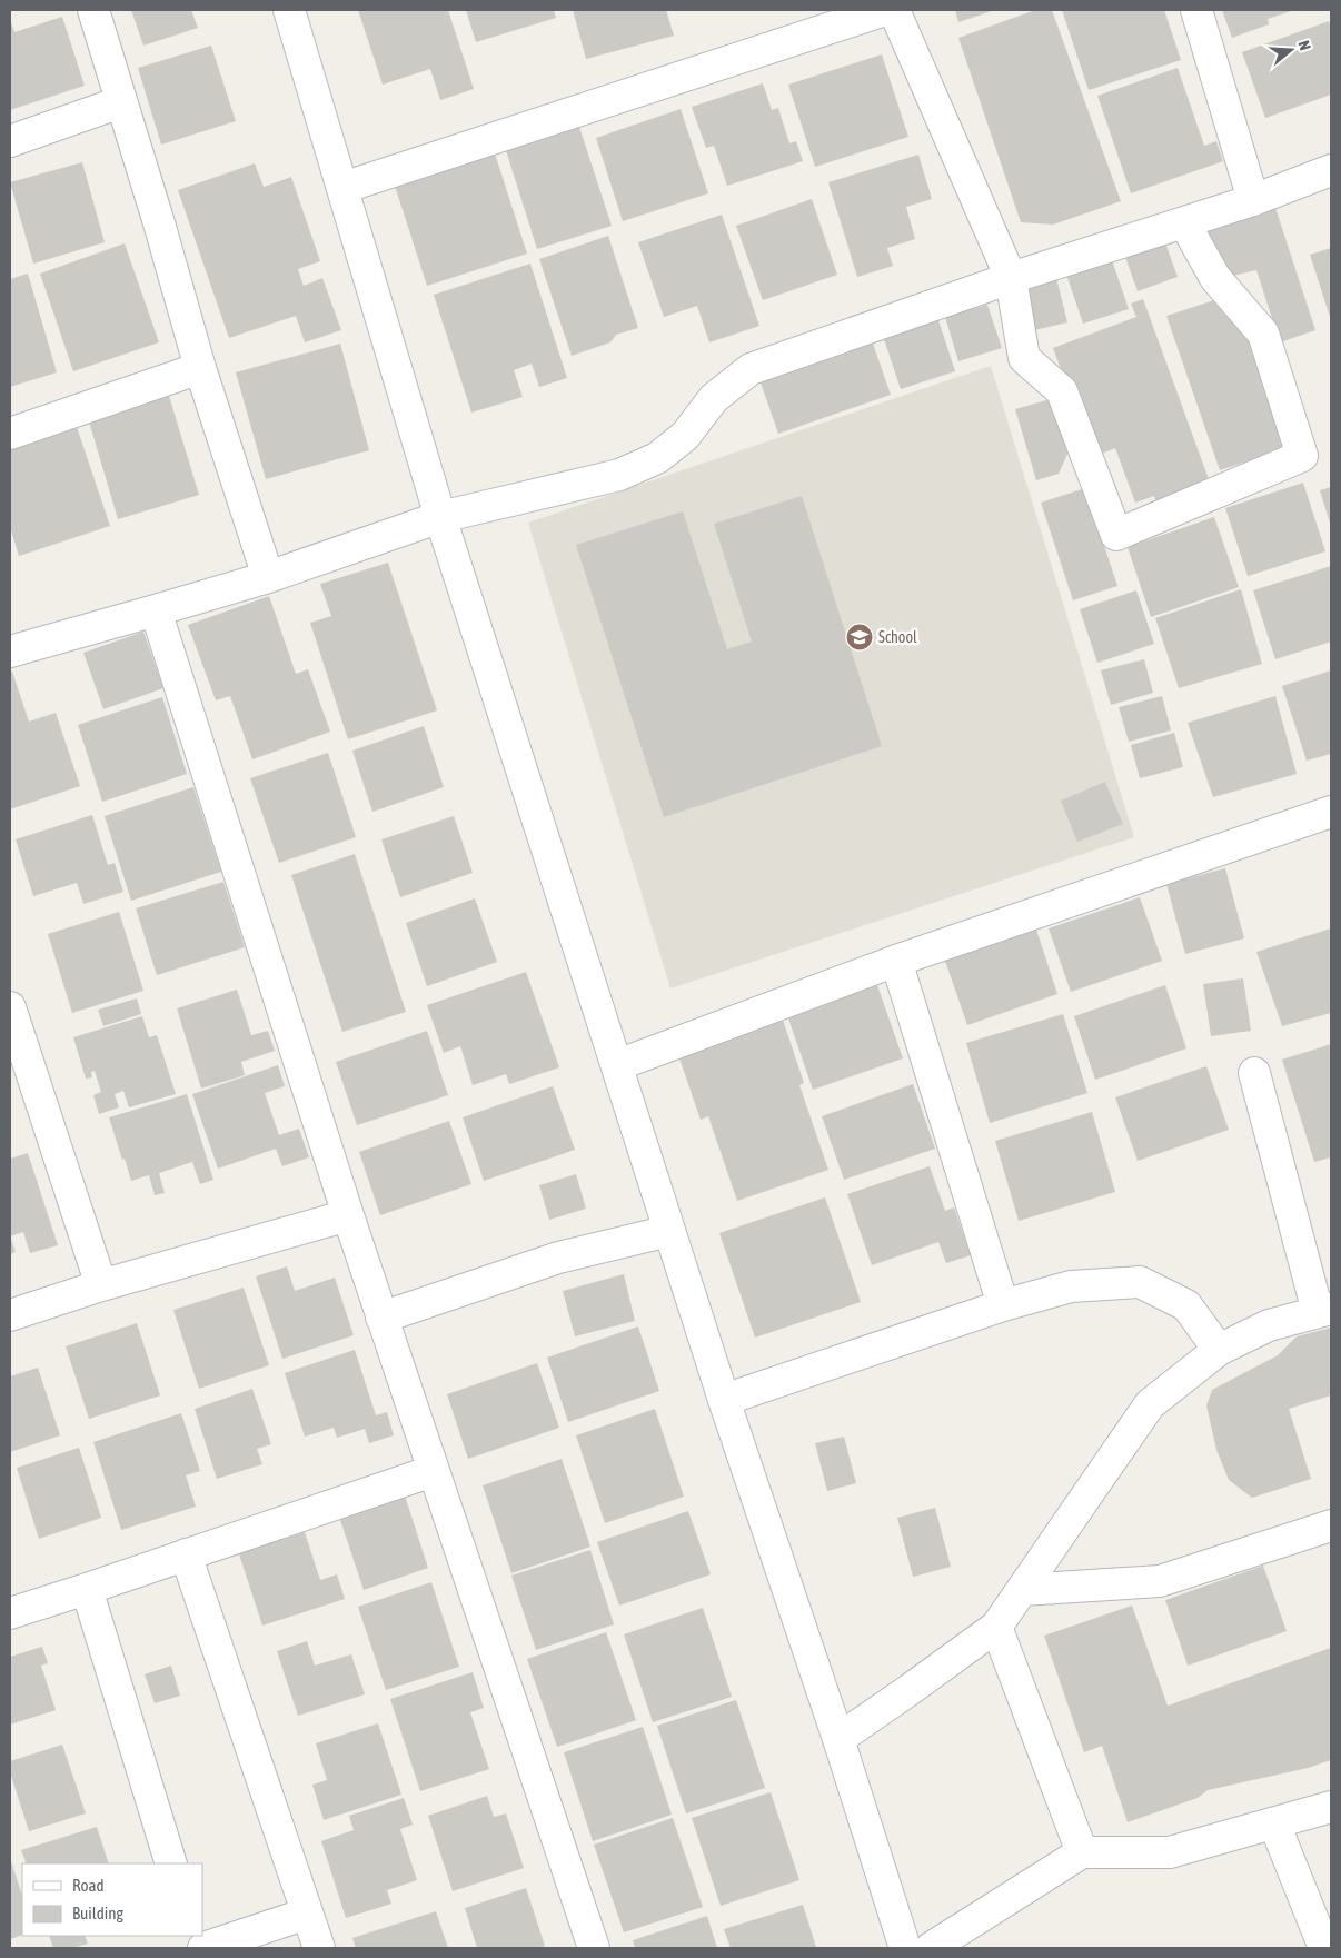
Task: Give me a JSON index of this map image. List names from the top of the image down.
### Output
{
  "places": {
    "school or university": ["School"]
  },
  "legend": ["Road", "Building"],
  "north": "right"
}
